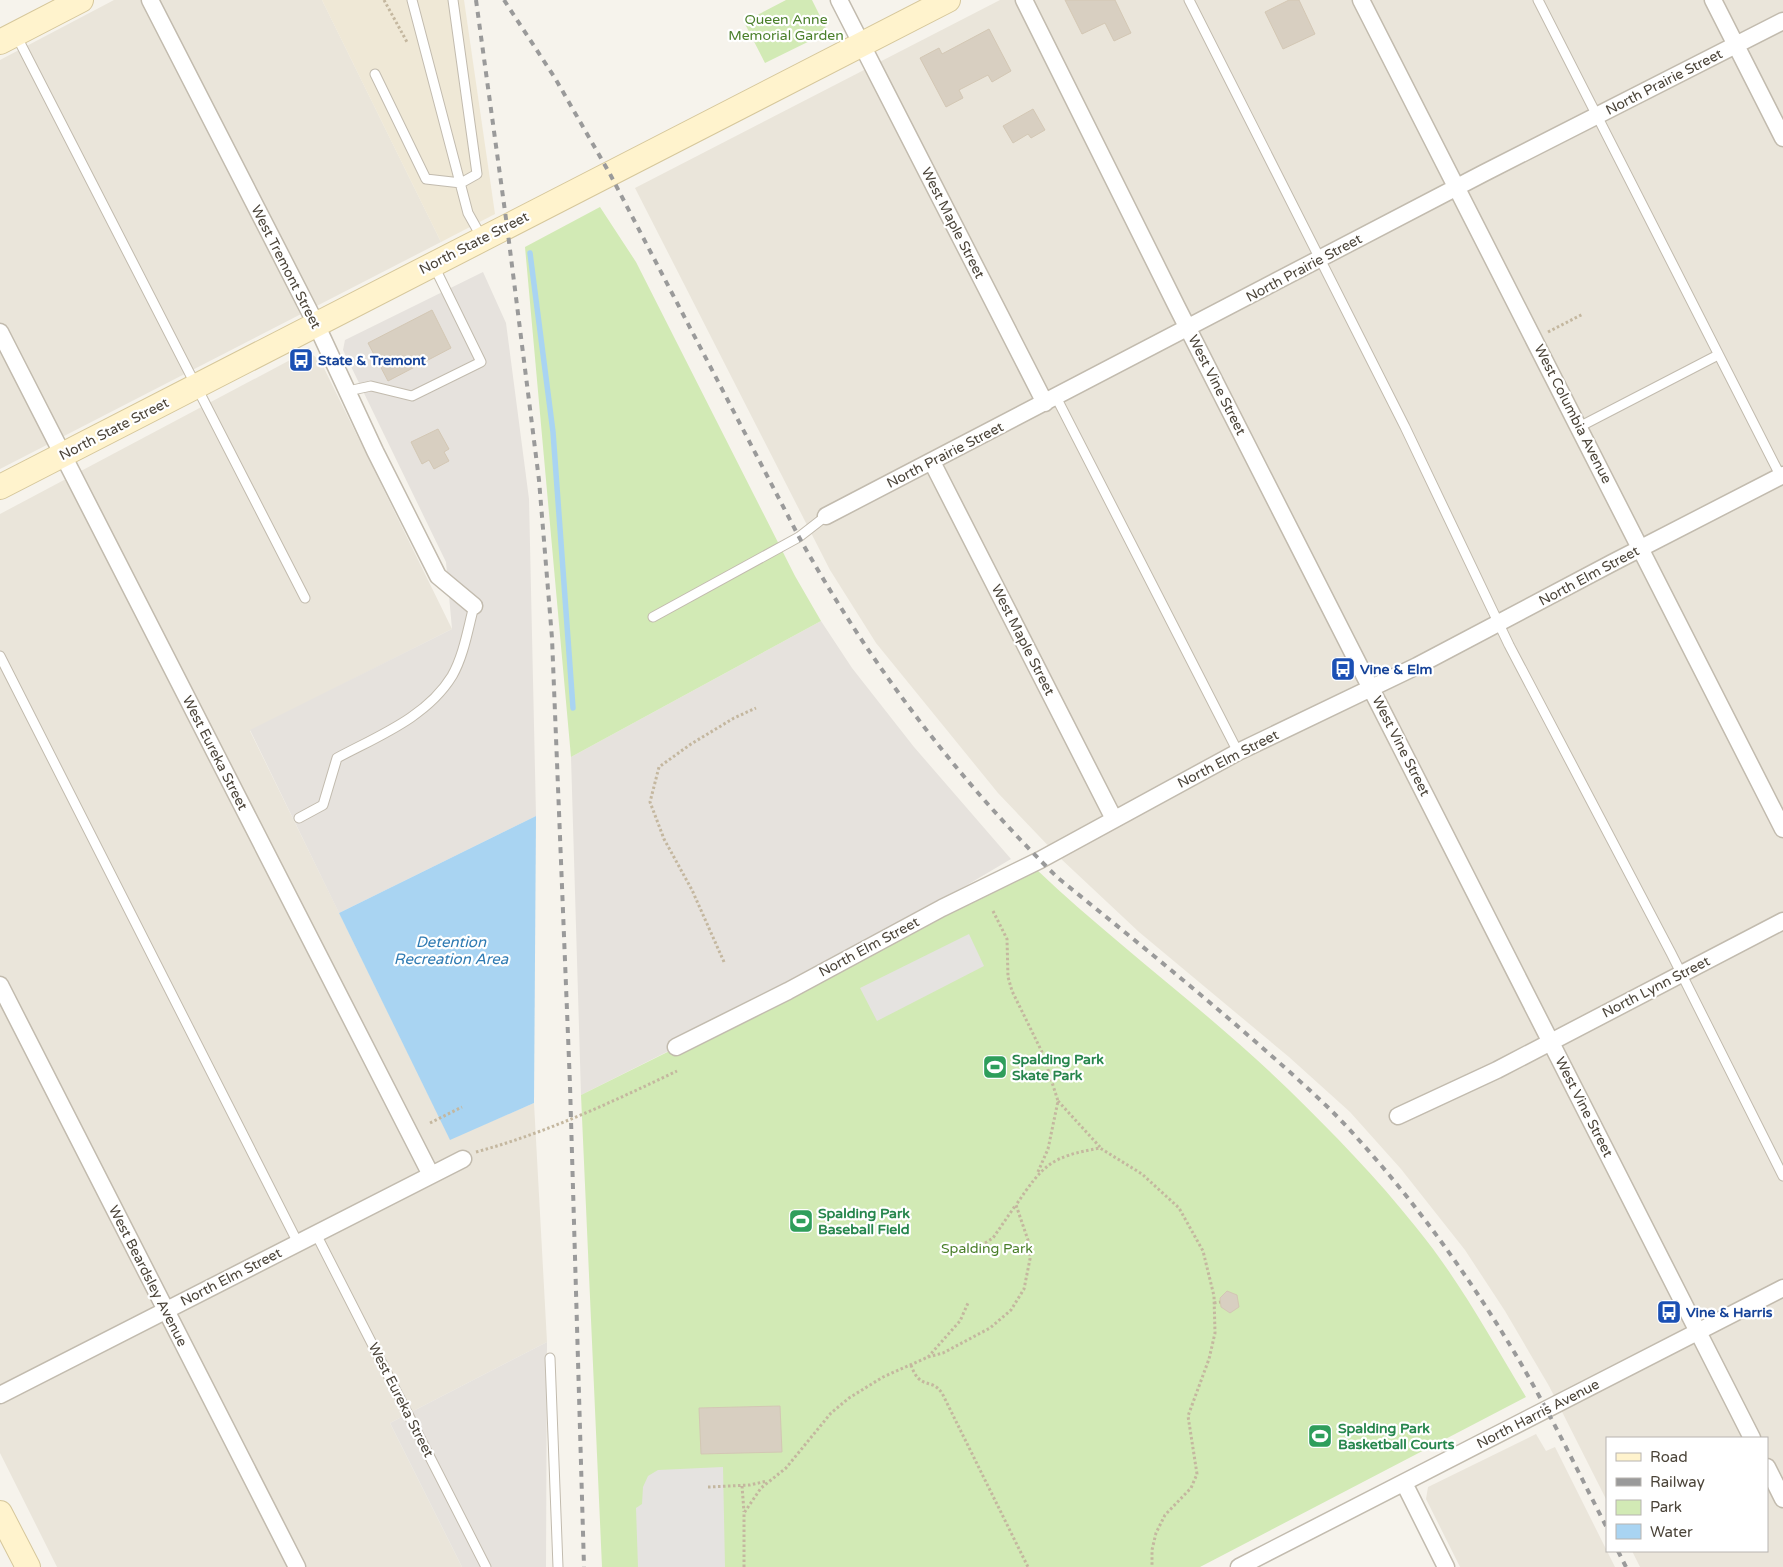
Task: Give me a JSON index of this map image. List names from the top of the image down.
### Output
{
  "streets": {
    "main road": ["North State Street"],
    "street": [
      "North Prairie Street",
      "West Maple Street",
      "West Tremont Street",
      "West Vine Street",
      "West Columbia Avenue",
      "North Elm Street",
      "West Eureka Street",
      "North Lynn Street",
      "West Beardsley Avenue",
      "North Harris Avenue"
    ]
  },
  "crossings": [
    ["North Prairie Street", "West Maple Street"],
    ["North Prairie Street", "West Vine Street"],
    ["North Prairie Street", "West Columbia Avenue"],
    ["West Maple Street", "North State Street"],
    ["West Maple Street", "North Elm Street"],
    ["North State Street", "West Tremont Street"],
    ["North State Street", "West Eureka Street"],
    ["West Vine Street", "North Elm Street"],
    ["West Vine Street", "North Lynn Street"],
    ["West Vine Street", "North Harris Avenue"],
    ["West Columbia Avenue", "North Elm Street"],
    ["North Elm Street", "West Eureka Street"],
    ["North Elm Street", "West Beardsley Avenue"]
  ],
  "water": ["Detention Recreation Area"],
  "parks": ["Queen Anne Memorial Garden", "Spalding Park"],
  "places": {
    "bus stop": ["State & Tremont", "Vine & Elm", "Vine & Harris"],
    "sports": ["Spalding Park Skate Park", "Spalding Park Baseball Field", "Spalding Park Basketball Courts"]
  },
  "legend": [
    "Road",
    "Railway",
    "Park",
    "Water"
  ]
}
